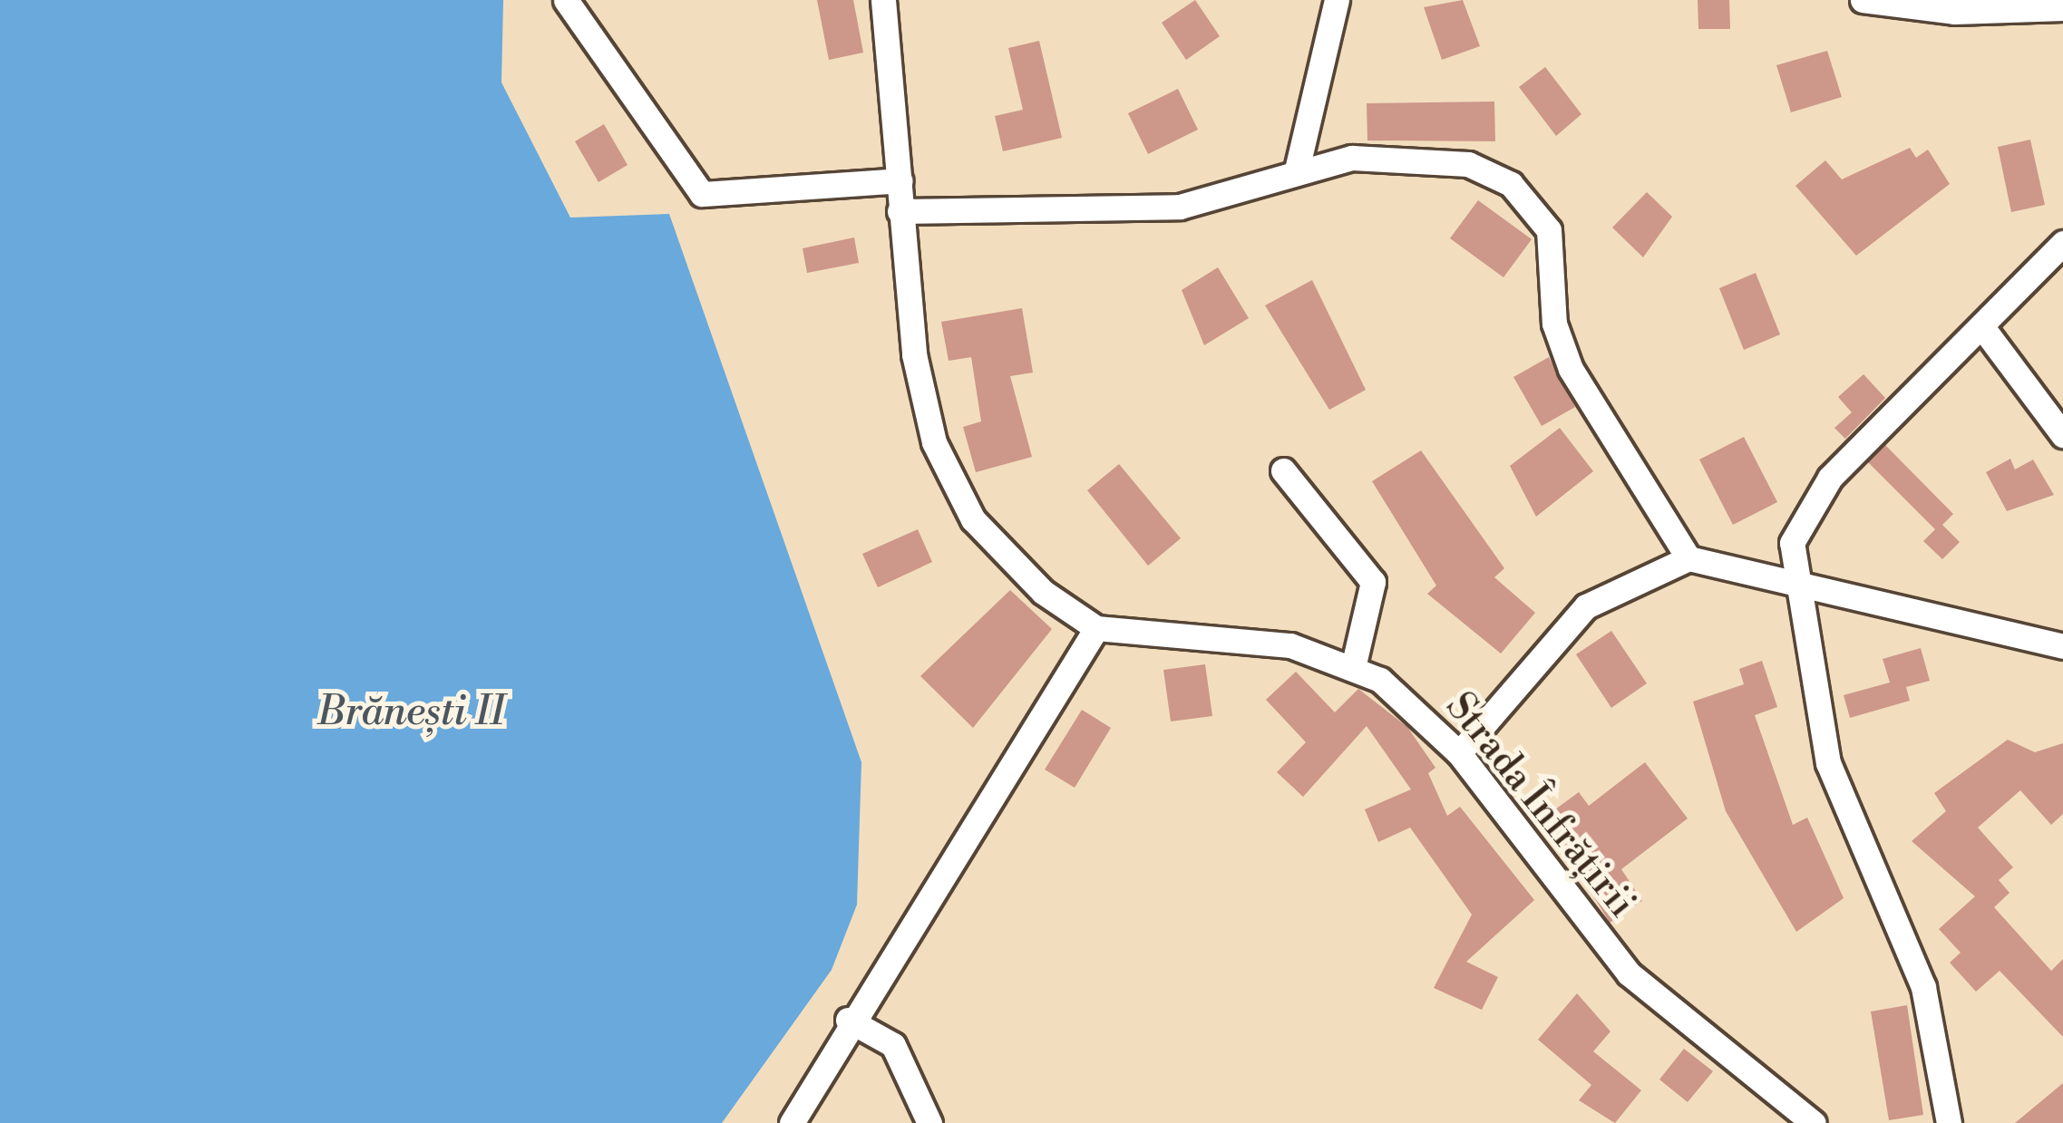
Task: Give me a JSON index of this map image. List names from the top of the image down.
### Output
{
  "streets": {
    "street": ["Strada Înfrățirii"]
  },
  "water": ["Brănești II"]
}
